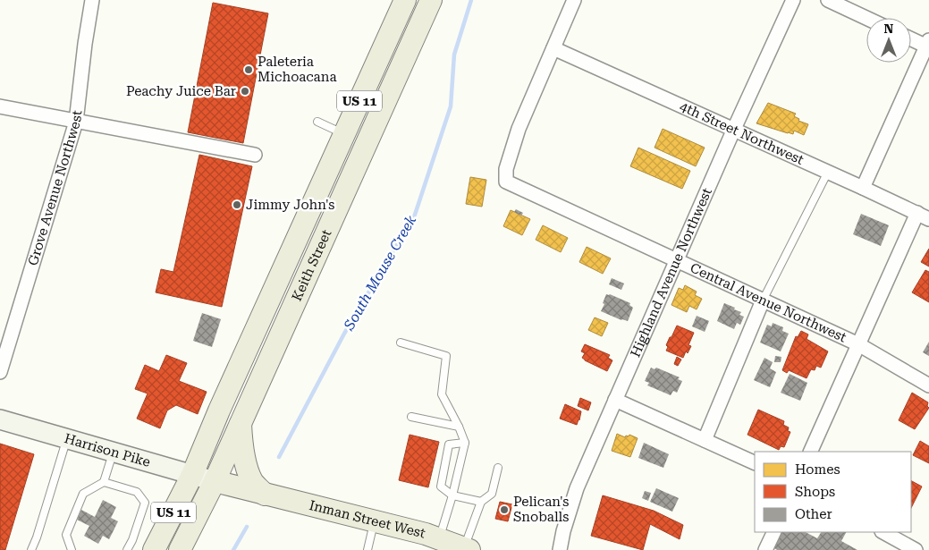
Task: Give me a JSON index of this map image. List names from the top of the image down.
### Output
{
  "streets": {
    "main road": [
      "US 11",
      "Keith Street",
      "Harrison Pike",
      "Inman Street West"
    ],
    "street": [
      "4th Street Northwest",
      "Grove Avenue Northwest",
      "Highland Avenue Northwest",
      "Central Avenue Northwest"
    ]
  },
  "crossings": [
    ["US 11", "Keith Street"],
    ["US 11", "Harrison Pike"],
    ["US 11", "Inman Street West"],
    ["4th Street Northwest", "Highland Avenue Northwest"],
    ["4th Street Northwest", "Central Avenue Northwest"],
    ["Keith Street", "Harrison Pike"],
    ["Keith Street", "Inman Street West"],
    ["Highland Avenue Northwest", "Central Avenue Northwest"],
    ["Harrison Pike", "Inman Street West"]
  ],
  "water": ["South Mouse Creek"],
  "places": [
    "Paleteria Michoacana",
    "Peachy Juice Bar",
    "Jimmy John's",
    "Pelican's Snoballs"
  ],
  "legend": ["Homes", "Shops", "Other"],
  "north": "top"
}
